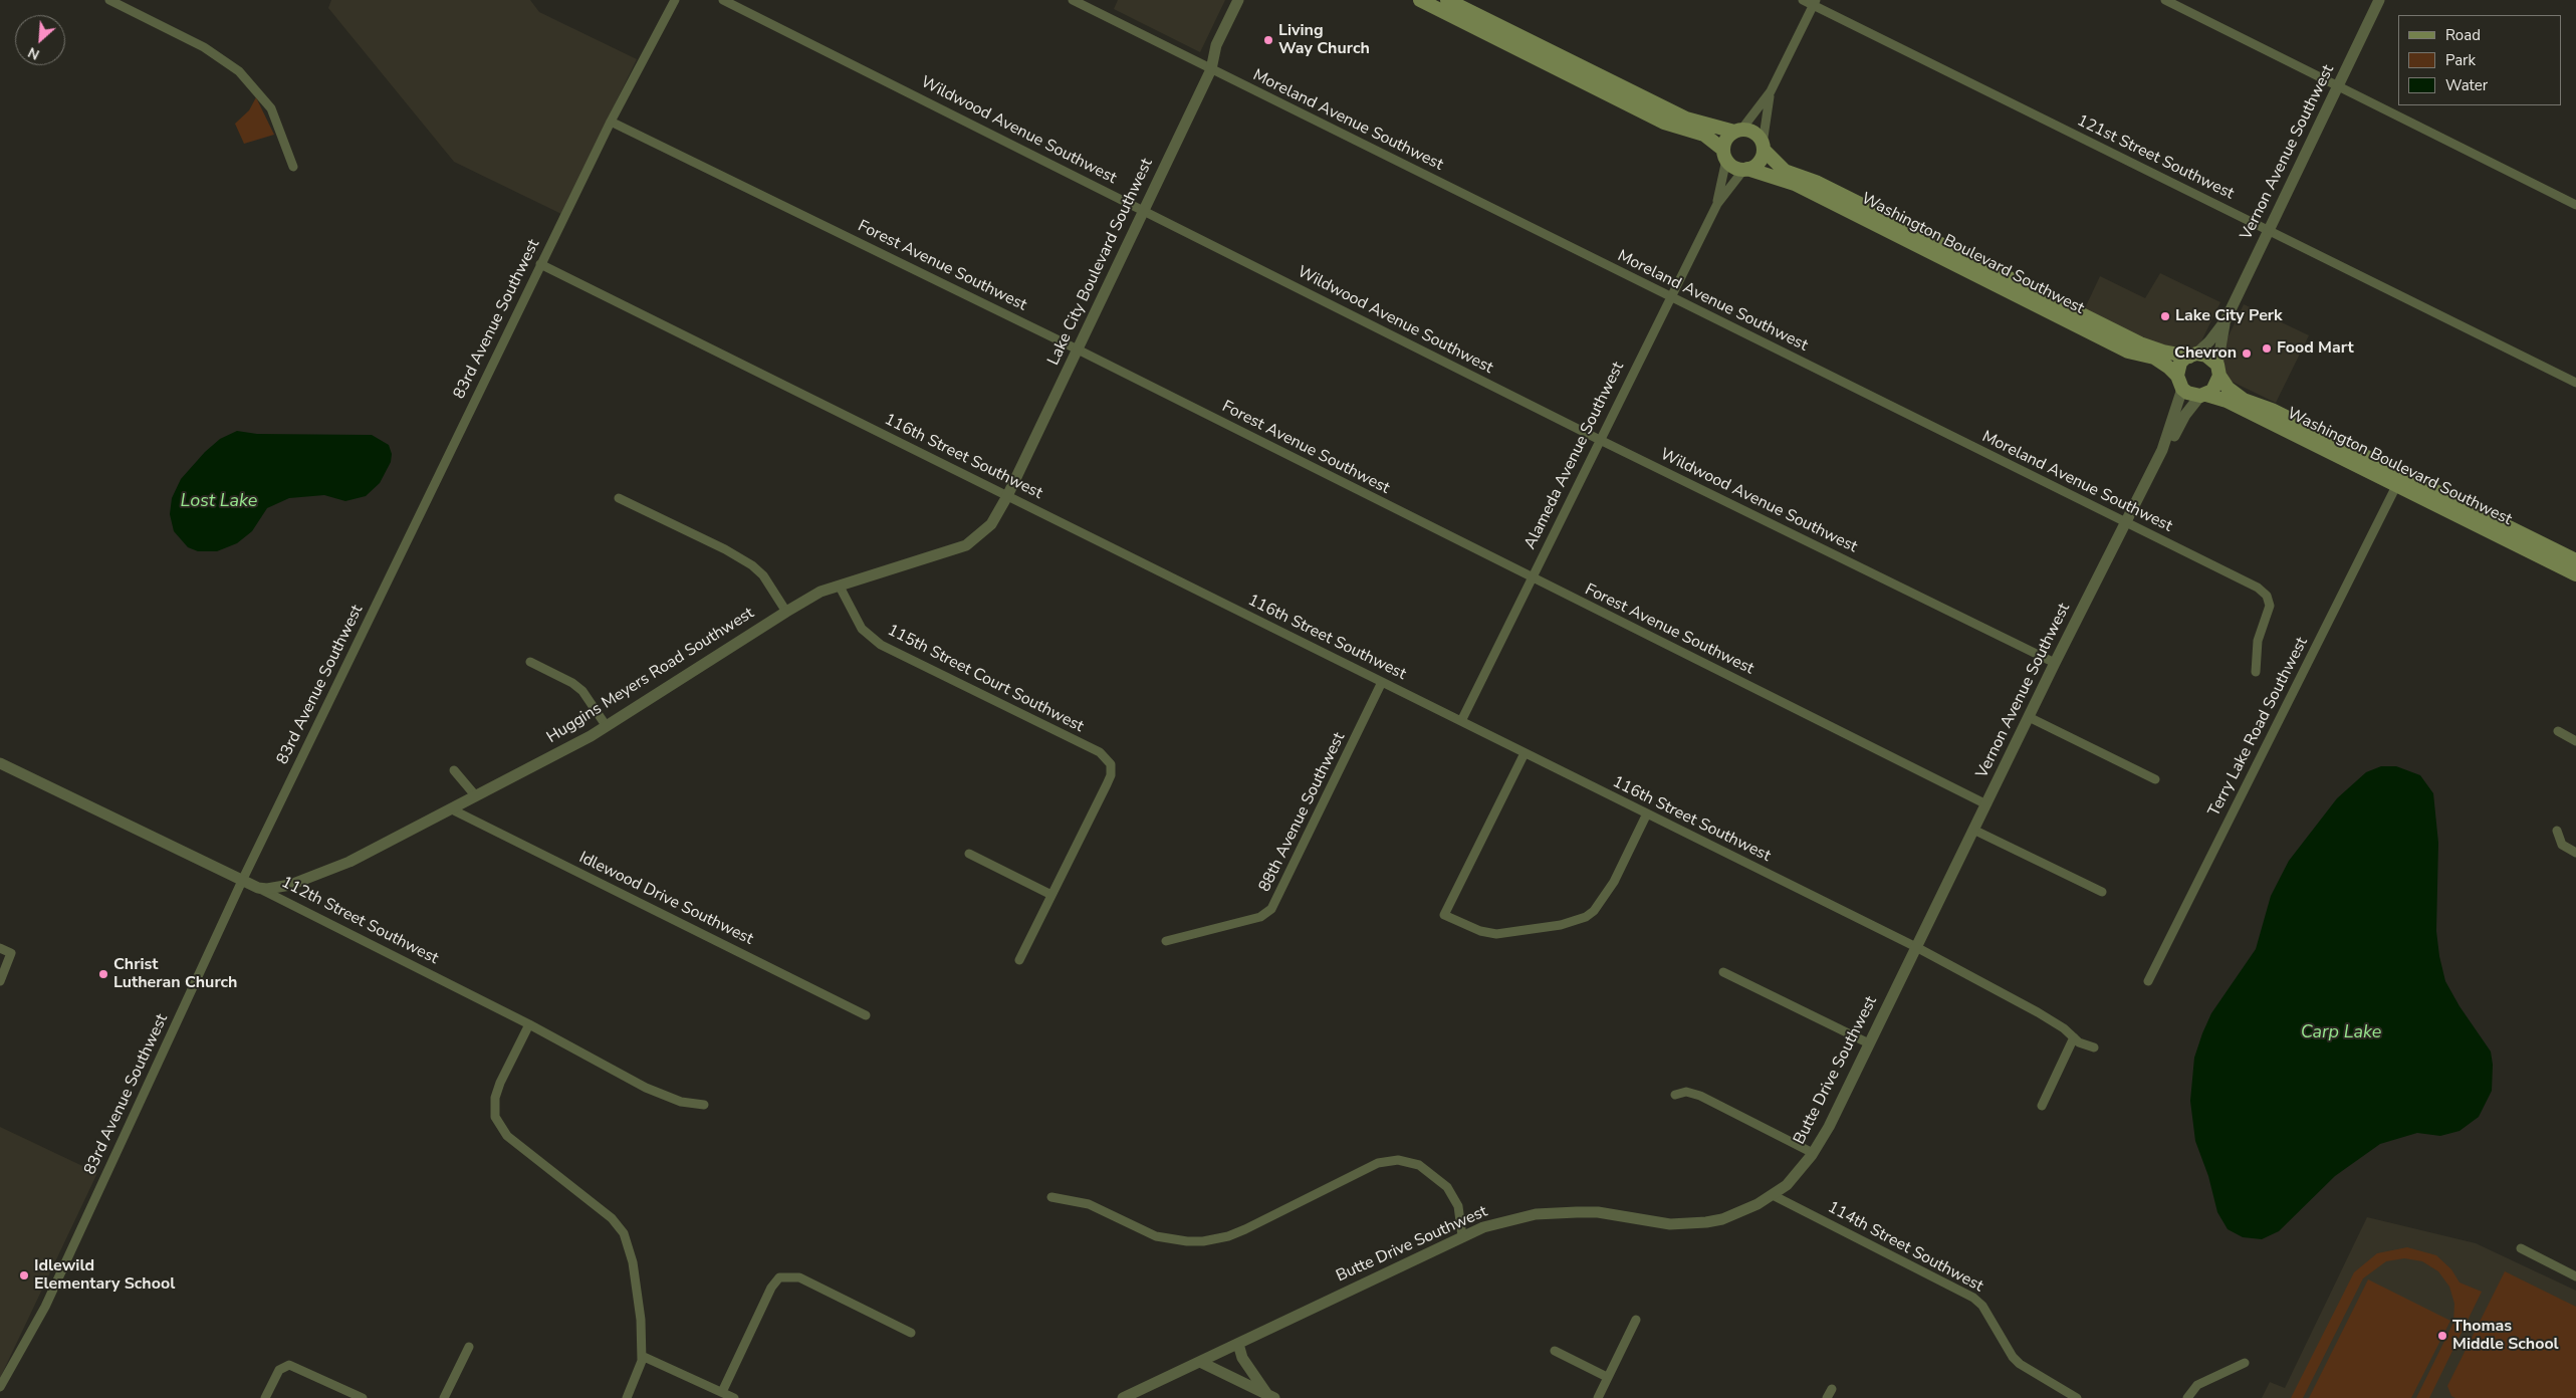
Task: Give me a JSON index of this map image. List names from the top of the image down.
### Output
{
  "streets": {
    "main road": ["Washington Boulevard Southwest"],
    "street": [
      "Moreland Avenue Southwest",
      "Wildwood Avenue Southwest",
      "Vernon Avenue Southwest",
      "121st Street Southwest",
      "Lake City Boulevard Southwest",
      "Forest Avenue Southwest",
      "83rd Avenue Southwest",
      "Alameda Avenue Southwest",
      "116th Street Southwest",
      "Huggins Meyers Road Southwest",
      "115th Street Court Southwest",
      "Terry Lake Road Southwest",
      "88th Avenue Southwest",
      "Idlewood Drive Southwest",
      "112th Street Southwest",
      "Butte Drive Southwest",
      "114th Street Southwest"
    ]
  },
  "crossings": [
    ["Moreland Avenue Southwest", "Vernon Avenue Southwest"],
    ["Moreland Avenue Southwest", "Lake City Boulevard Southwest"],
    ["Moreland Avenue Southwest", "Alameda Avenue Southwest"],
    ["Wildwood Avenue Southwest", "Vernon Avenue Southwest"],
    ["Wildwood Avenue Southwest", "Lake City Boulevard Southwest"],
    ["Wildwood Avenue Southwest", "Alameda Avenue Southwest"],
    ["Vernon Avenue Southwest", "121st Street Southwest"],
    ["Vernon Avenue Southwest", "Washington Boulevard Southwest"],
    ["Vernon Avenue Southwest", "Forest Avenue Southwest"],
    ["Vernon Avenue Southwest", "116th Street Southwest"],
    ["Vernon Avenue Southwest", "Butte Drive Southwest"],
    ["Washington Boulevard Southwest", "Alameda Avenue Southwest"],
    ["Washington Boulevard Southwest", "Terry Lake Road Southwest"],
    ["Lake City Boulevard Southwest", "Forest Avenue Southwest"],
    ["Lake City Boulevard Southwest", "116th Street Southwest"],
    ["Lake City Boulevard Southwest", "Huggins Meyers Road Southwest"],
    ["Forest Avenue Southwest", "83rd Avenue Southwest"],
    ["Forest Avenue Southwest", "Alameda Avenue Southwest"],
    ["83rd Avenue Southwest", "116th Street Southwest"],
    ["83rd Avenue Southwest", "112th Street Southwest"],
    ["Alameda Avenue Southwest", "116th Street Southwest"],
    ["116th Street Southwest", "88th Avenue Southwest"],
    ["116th Street Southwest", "Butte Drive Southwest"],
    ["Huggins Meyers Road Southwest", "115th Street Court Southwest"],
    ["Huggins Meyers Road Southwest", "Idlewood Drive Southwest"],
    ["Huggins Meyers Road Southwest", "112th Street Southwest"],
    ["Butte Drive Southwest", "114th Street Southwest"]
  ],
  "water": ["Lost Lake", "Carp Lake"],
  "places": [
    "Living Way Church",
    "Lake City Perk",
    "Food Mart",
    "Chevron",
    "Christ Lutheran Church",
    "Idlewild Elementary School",
    "Thomas Middle School"
  ],
  "legend": ["Road", "Park", "Water"],
  "north": "bottom left"
}
